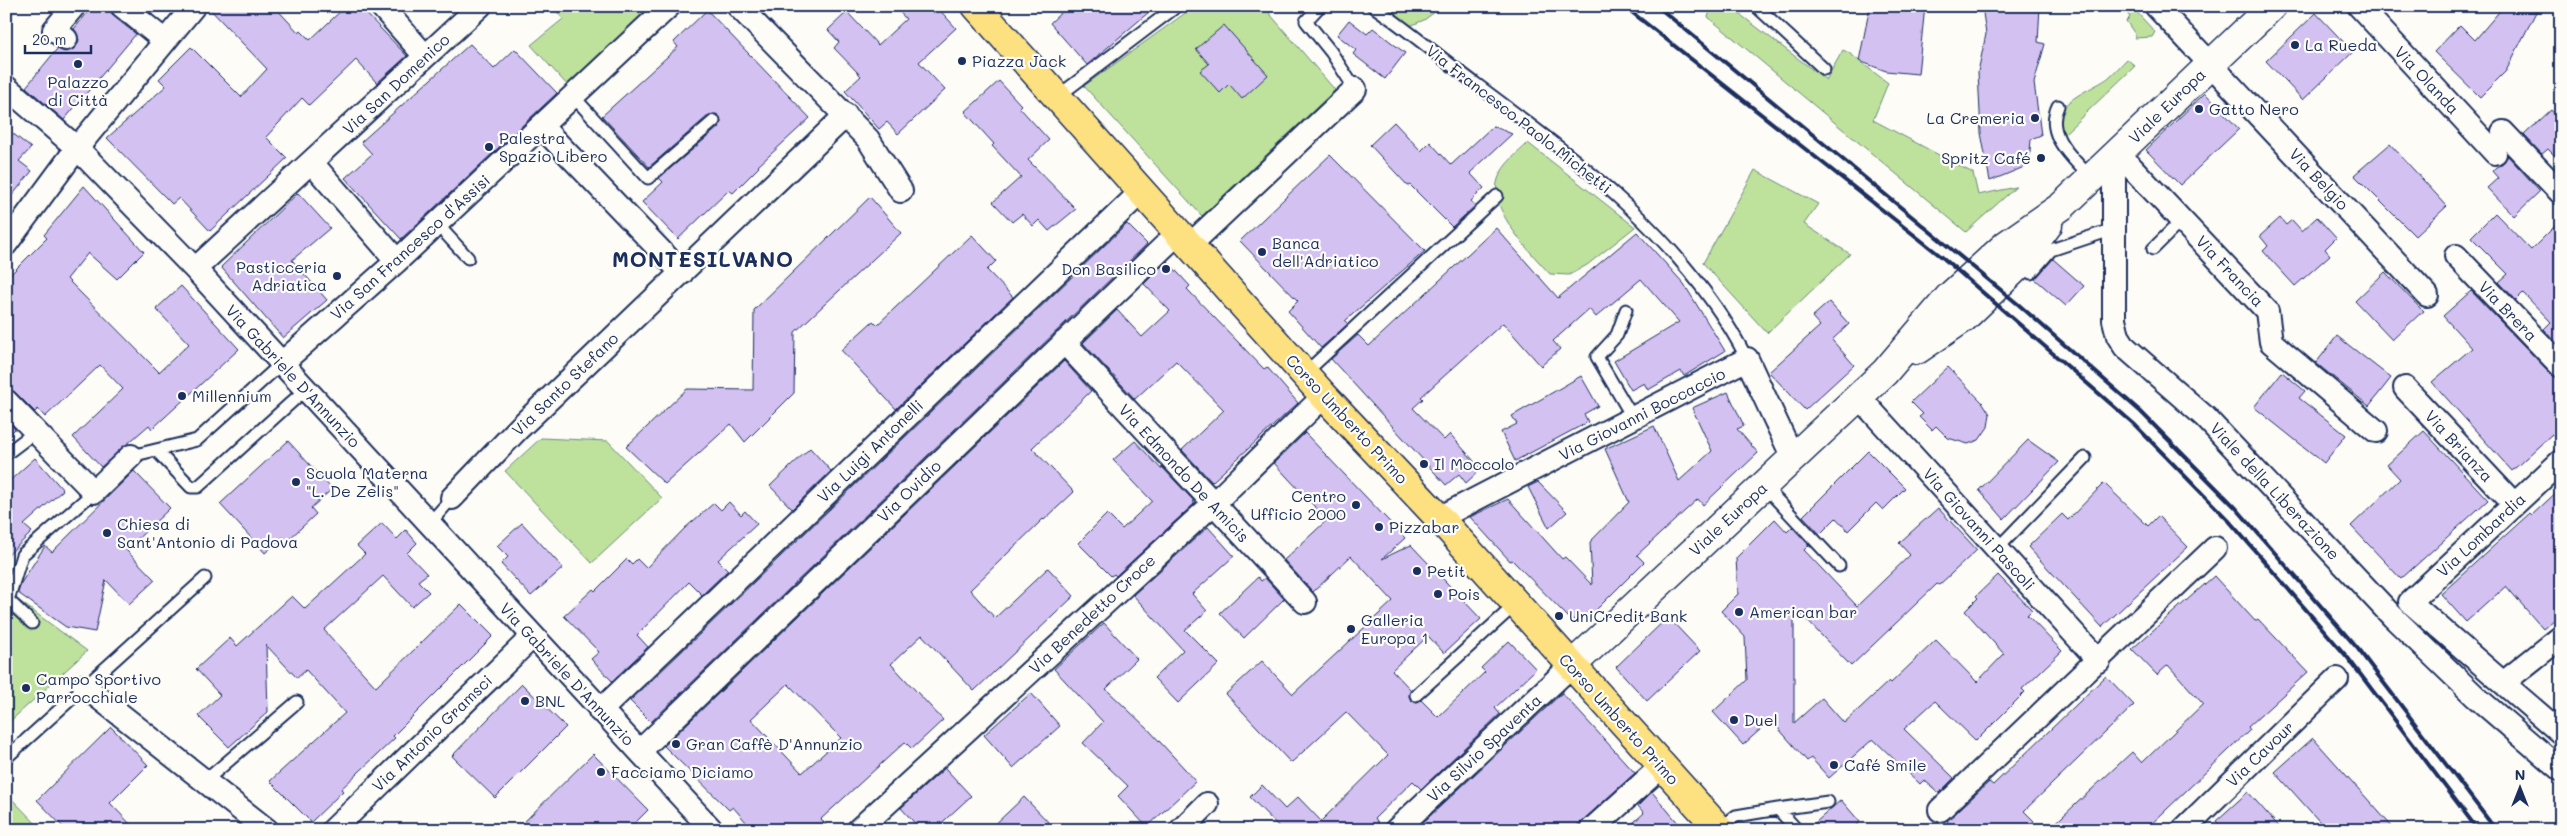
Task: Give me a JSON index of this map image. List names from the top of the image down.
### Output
{
  "streets": {
    "main road": ["Corso Umberto Primo"],
    "street": [
      "Via Olanda",
      "Via San Domenico",
      "Viale Europa",
      "Via Belgio",
      "Via San Francesco d'Assisi",
      "Via Francia",
      "Via Brera",
      "Via Gabriele D'Annunzio",
      "Via Santo Stefano",
      "Via Giovanni Boccaccio",
      "Via Brianza",
      "Via Luigi Antonelli",
      "Via Edmondo De Amicis",
      "Via Ovidio",
      "Viale della Liberazione",
      "Via Giovanni Pascoli",
      "Via Lombardia",
      "Via Benedetto Croce",
      "Via Antonio Gramsci",
      "Via Silvio Spaventa",
      "Via Cavour"
    ],
    "lane": ["Via Francesco Paolo Michetti"]
  },
  "crossings": [
    ["Via San Domenico", "Via Gabriele D'Annunzio"],
    ["Viale Europa", "Via Belgio"],
    ["Viale Europa", "Via Francia"],
    ["Viale Europa", "Corso Umberto Primo"],
    ["Viale Europa", "Viale della Liberazione"],
    ["Viale Europa", "Via Giovanni Pascoli"],
    ["Viale Europa", "Via Silvio Spaventa"],
    ["Via Francesco Paolo Michetti", "Via Giovanni Boccaccio"],
    ["Via San Francesco d'Assisi", "Via Gabriele D'Annunzio"],
    ["Via Francia", "Viale della Liberazione"],
    ["Via Gabriele D'Annunzio", "Via Luigi Antonelli"],
    ["Via Gabriele D'Annunzio", "Via Ovidio"],
    ["Via Gabriele D'Annunzio", "Via Antonio Gramsci"],
    ["Via Giovanni Boccaccio", "Corso Umberto Primo"],
    ["Corso Umberto Primo", "Via Luigi Antonelli"],
    ["Corso Umberto Primo", "Via Ovidio"],
    ["Corso Umberto Primo", "Via Benedetto Croce"],
    ["Corso Umberto Primo", "Via Silvio Spaventa"],
    ["Via Brianza", "Via Lombardia"],
    ["Via Edmondo De Amicis", "Via Ovidio"],
    ["Via Edmondo De Amicis", "Via Benedetto Croce"]
  ],
  "districts": ["MONTESILVANO"],
  "places": [
    "La Rueda",
    "Piazza Jack",
    "Palazzo di Città",
    "Gatto Nero",
    "La Cremeria",
    "Palestra Spazio Libero",
    "Spritz Café",
    "Banca dell'Adriatico",
    "Don Basilico",
    "Pasticceria Adriatica",
    "Millennium",
    "Il Moccolo",
    "Scuola Materna \"L. De Zelis\"",
    "Centro Ufficio 2000",
    "Pizzabar",
    "Chiesa di Sant'Antonio di Padova",
    "Petit",
    "Pois",
    "American bar",
    "UniCredit Bank",
    "Galleria Europa 1",
    "Campo Sportivo Parrocchiale",
    "BNL",
    "Duel",
    "Gran Caffè D'Annunzio",
    "Café Smile",
    "Facciamo Diciamo"
  ],
  "scale_bar": "20 m",
  "north": "top"
}
